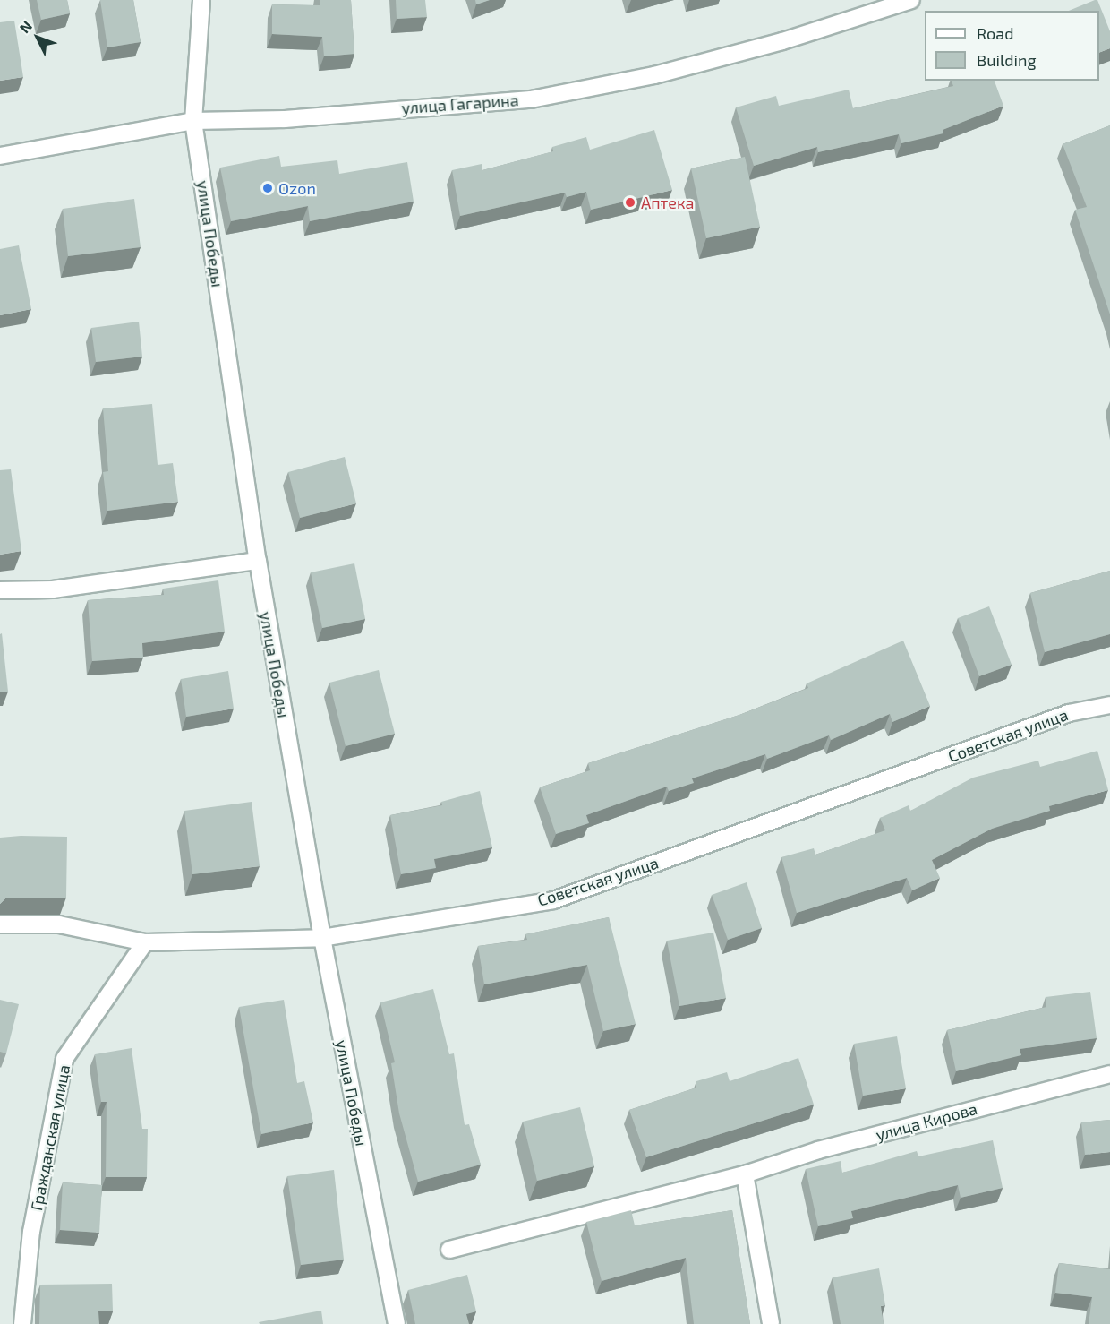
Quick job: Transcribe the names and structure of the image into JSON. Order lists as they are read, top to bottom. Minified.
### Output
{"streets":{"street":["улица Гагарина","улица Победы","Советская улица","улица Кирова","Гражданская улица"]},"crossings":[["улица Гагарина","улица Победы"],["улица Победы","Советская улица"],["Советская улица","Гражданская улица"]],"places":["Ozon","Аптека"],"legend":["Road","Building"],"north":"top left"}
